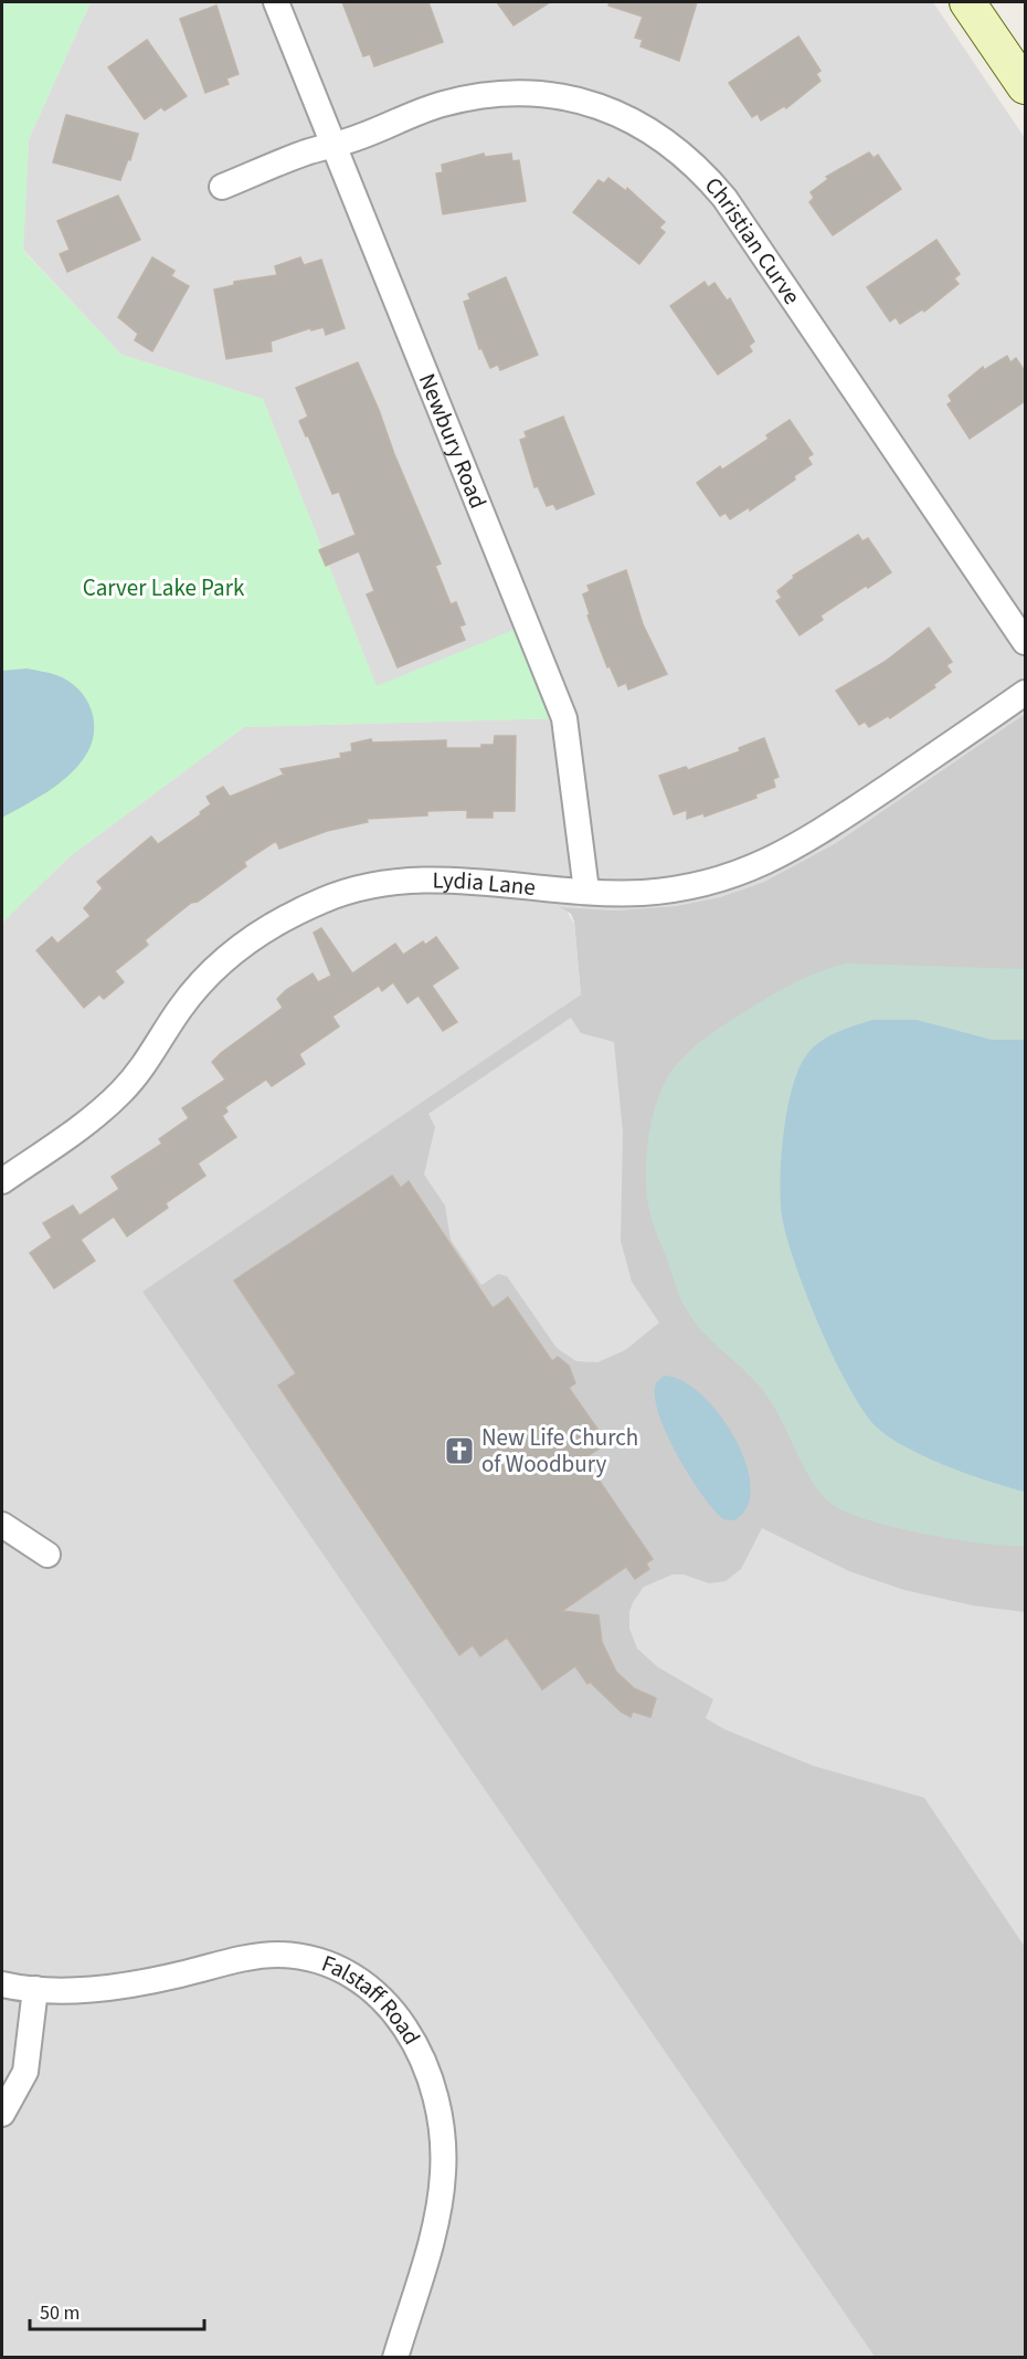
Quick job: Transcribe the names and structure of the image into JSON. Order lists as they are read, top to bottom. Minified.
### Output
{"streets":{"street":["Christian Curve","Newbury Road","Lydia Lane","Falstaff Road"]},"crossings":[["Christian Curve","Newbury Road"],["Newbury Road","Lydia Lane"]],"parks":["Carver Lake Park"],"places":{"church":["New Life Church of Woodbury"]},"scale_bar":"50 m"}
